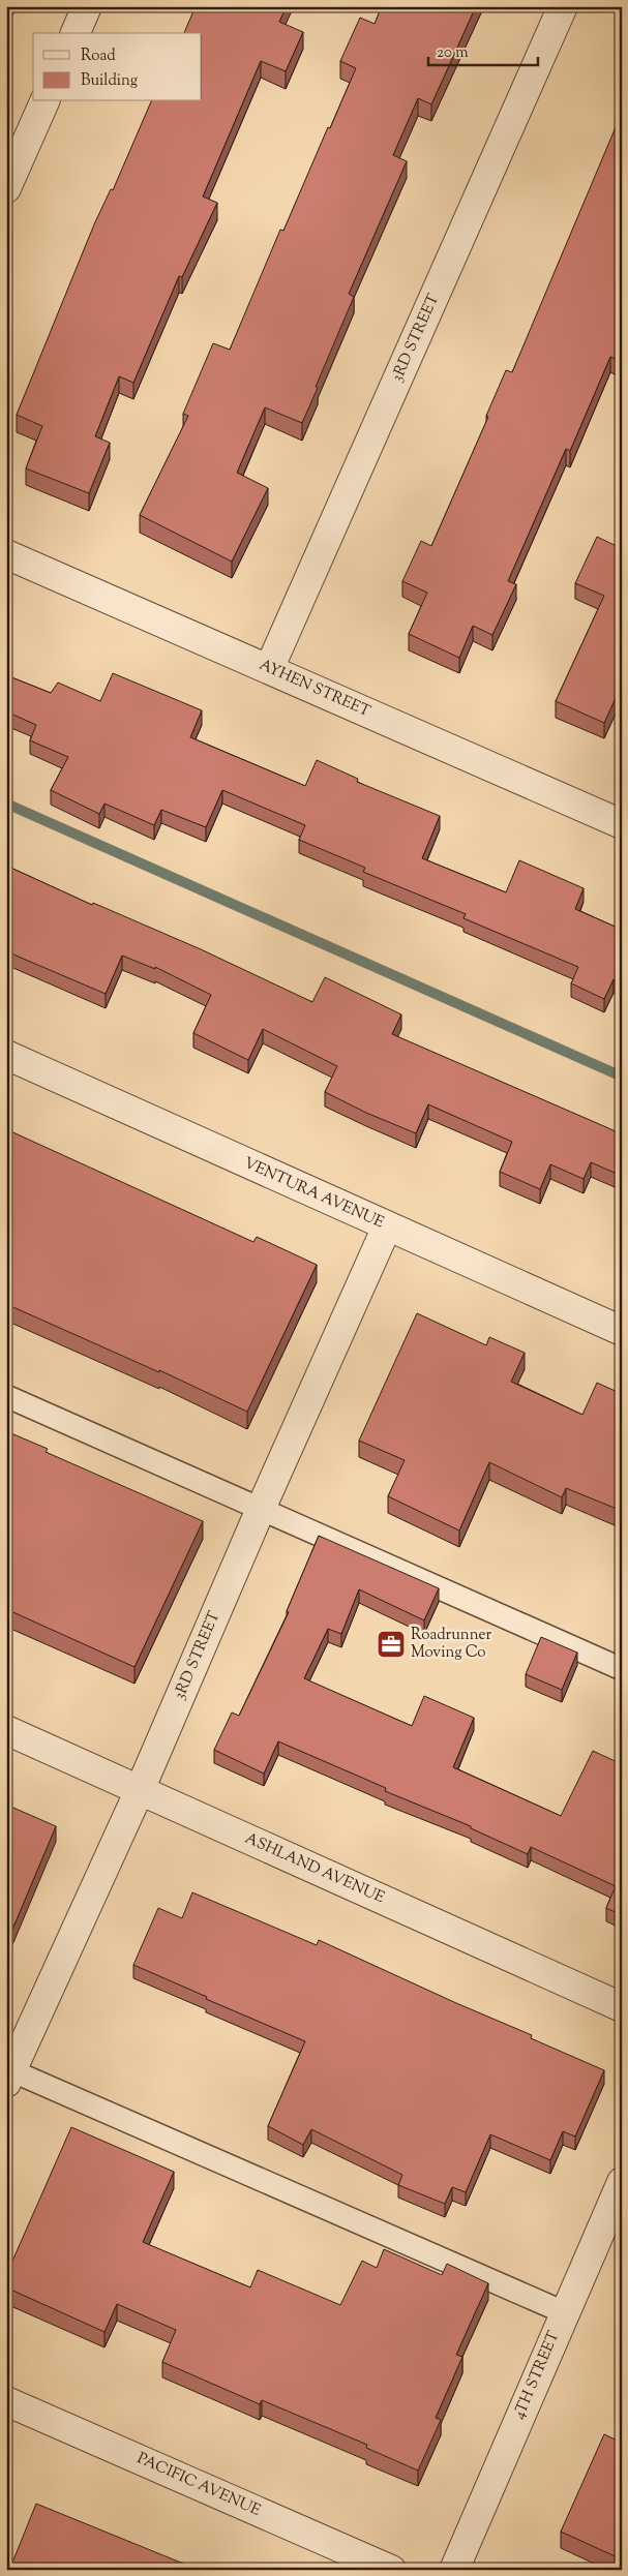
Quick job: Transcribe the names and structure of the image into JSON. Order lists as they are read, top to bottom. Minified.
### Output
{"streets":{"street":["3RD STREET","AYHEN STREET","VENTURA AVENUE","ASHLAND AVENUE","4TH STREET","PACIFIC AVENUE"]},"crossings":[["3RD STREET","AYHEN STREET"],["3RD STREET","VENTURA AVENUE"],["3RD STREET","ASHLAND AVENUE"]],"places":{"office":["Roadrunner Moving Co"]},"legend":["Road","Building"],"scale_bar":"20 m"}
